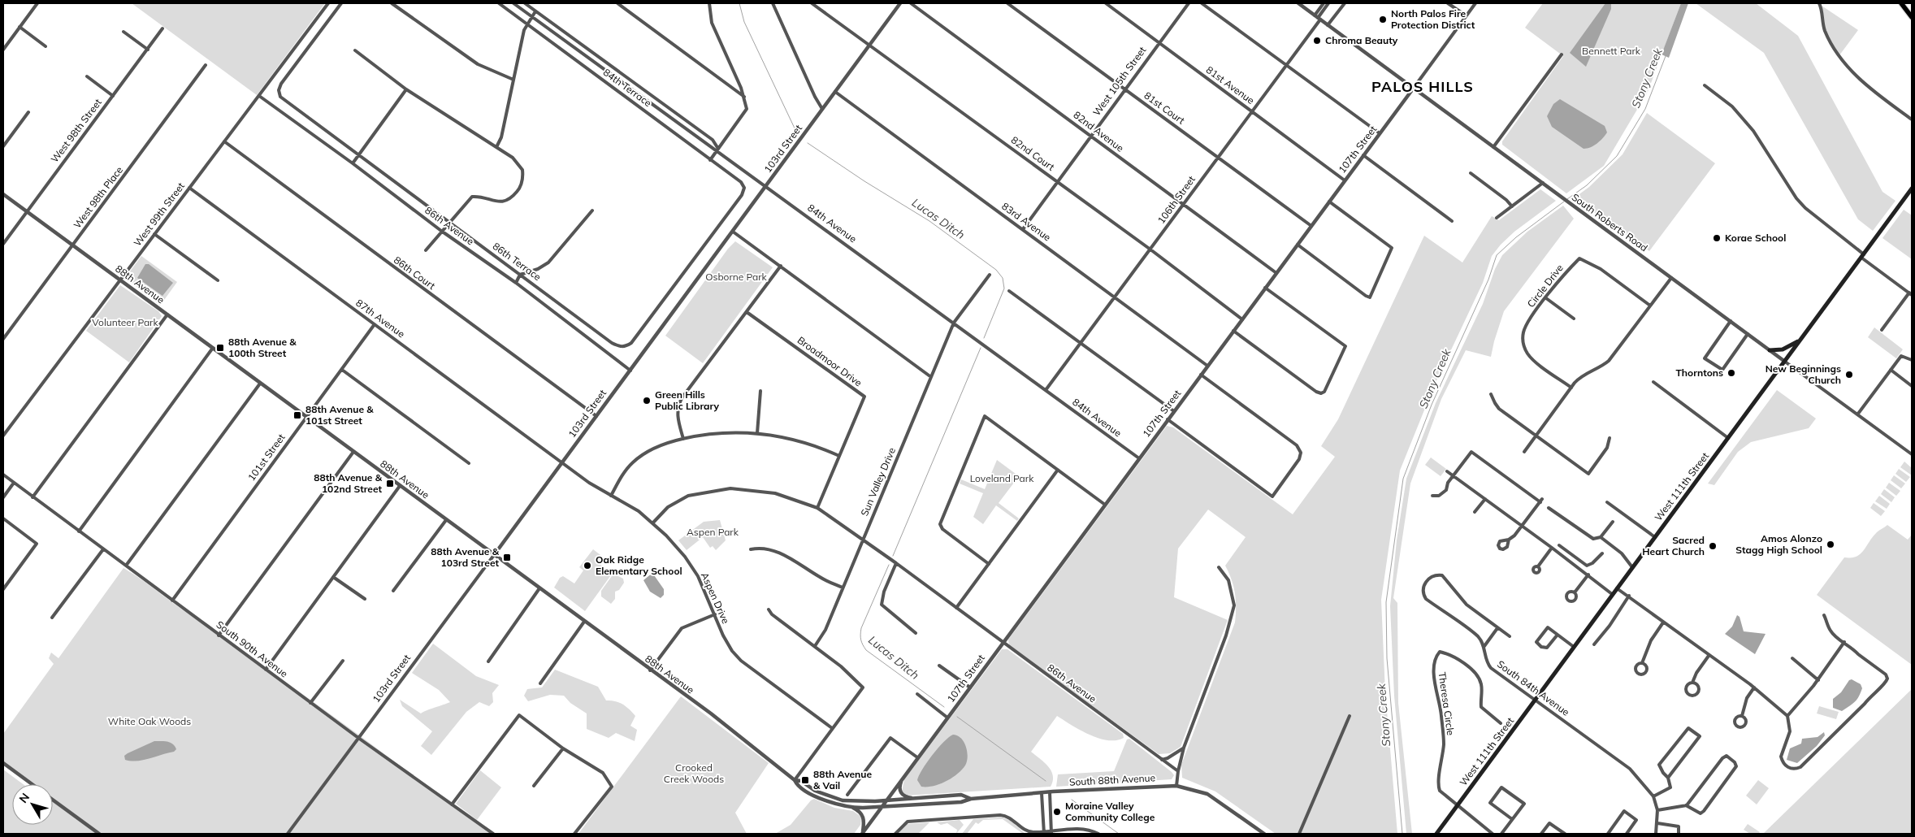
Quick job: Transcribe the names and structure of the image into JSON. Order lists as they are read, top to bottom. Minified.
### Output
{"streets":{"main road":["West 111th Street"],"street":["West 105th Street","81st Avenue","84th Terrace","81st Court","West 98th Street","82nd Avenue","103rd Street","107th Street","82nd Court","West 98th Place","106th Street","West 99th Street","83rd Avenue","South Roberts Road","84th Avenue","86th Avenue","86th Terrace","86th Court","88th Avenue","Circle Drive","87th Avenue","Broadmoor Drive","101st Street","Sun Valley Drive","Aspen Drive","South 90th Avenue","South 84th Avenue","Theresa Circle","South 88th Avenue"]},"crossings":[["West 105th Street","81st Avenue"],["West 105th Street","81st Court"],["West 105th Street","82nd Avenue"],["West 105th Street","82nd Court"],["West 105th Street","83rd Avenue"],["81st Avenue","107th Street"],["81st Avenue","106th Street"],["84th Terrace","86th Terrace"],["81st Court","107th Street"],["81st Court","106th Street"],["West 98th Street","88th Avenue"],["82nd Avenue","107th Street"],["82nd Avenue","106th Street"],["103rd Street","82nd Court"],["103rd Street","83rd Avenue"],["103rd Street","84th Avenue"],["103rd Street","86th Avenue"],["103rd Street","86th Court"],["103rd Street","88th Avenue"],["103rd Street","87th Avenue"],["103rd Street","Aspen Drive"],["103rd Street","South 90th Avenue"],["107th Street","82nd Court"],["107th Street","83rd Avenue"],["107th Street","South Roberts Road"],["107th Street","84th Avenue"],["107th Street","86th Avenue"],["107th Street","88th Avenue"],["82nd Court","106th Street"],["West 98th Place","88th Avenue"],["106th Street","83rd Avenue"],["106th Street","South Roberts Road"],["106th Street","84th Avenue"],["West 99th Street","86th Avenue"],["West 99th Street","86th Court"],["West 99th Street","88th Avenue"],["West 99th Street","87th Avenue"],["South Roberts Road","West 111th Street"],["84th Avenue","Sun Valley Drive"],["86th Avenue","Broadmoor Drive"],["86th Avenue","Sun Valley Drive"],["86th Avenue","Aspen Drive"],["88th Avenue","101st Street"],["87th Avenue","101st Street"],["87th Avenue","Aspen Drive"],["101st Street","South 90th Avenue"],["West 111th Street","South 84th Avenue"],["West 111th Street","Theresa Circle"]],"districts":["PALOS HILLS"],"water":["Stony Creek","Lucas Ditch"],"parks":["Bennett Park","Osborne Park","Volunteer Park","Loveland Park","Aspen Park","White Oak Woods","Crooked Creek Woods"],"places":{"other":["North Palos Fire Protection District","Chroma Beauty","Korae School","Thorntons","New Beginnings Church","Green Hills Public Library","Amos Alonzo Stagg High School","Sacred Heart Church","Oak Ridge Elementary School","Moraine Valley Community College"],"transit":["88th Avenue & 100th Street","88th Avenue & 101st Street","88th Avenue & 102nd Street","88th Avenue & 103rd Street","88th Avenue & Vail"]},"north":"top left"}
